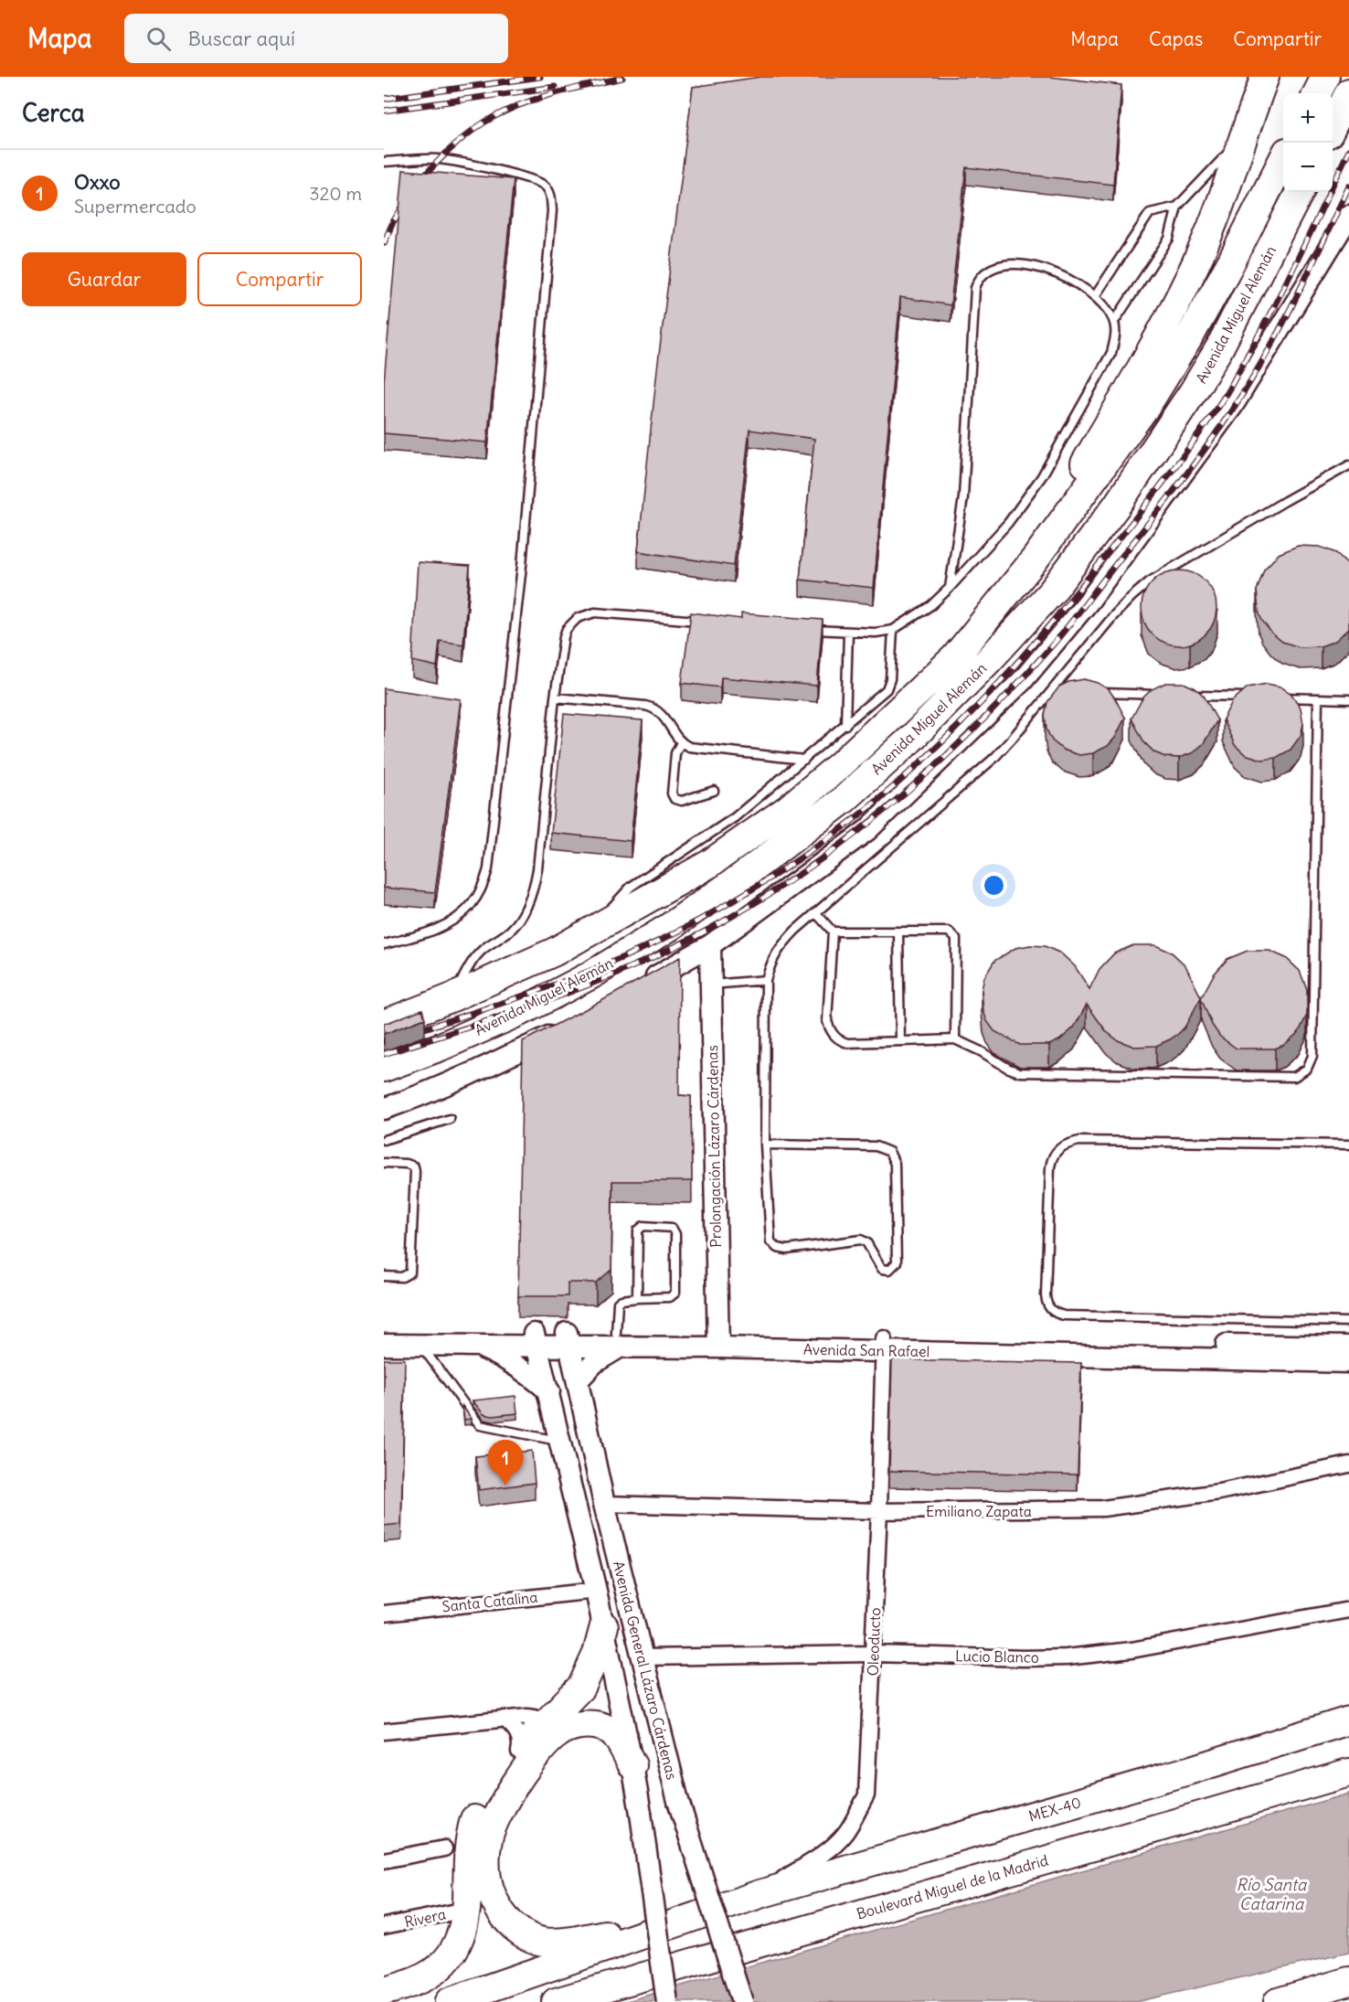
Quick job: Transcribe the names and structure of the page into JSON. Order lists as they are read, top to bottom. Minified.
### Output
{"streets":{"highway":["Avenida Miguel Alemán","MEX-40","Boulevard Miguel de la Madrid"],"street":["Prolongación Lázaro Cárdenas","Avenida San Rafael","Emiliano Zapata","Santa Catalina","Oleoducto","Lucio Blanco","Avenida General Lázaro Cárdenas","Rivera"]},"crossings":[["Prolongación Lázaro Cárdenas","Avenida San Rafael"],["Avenida San Rafael","Oleoducto"],["Avenida San Rafael","Avenida General Lázaro Cárdenas"],["Emiliano Zapata","Oleoducto"],["Emiliano Zapata","Avenida General Lázaro Cárdenas"],["Santa Catalina","Avenida General Lázaro Cárdenas"],["Oleoducto","Lucio Blanco"],["Oleoducto","MEX-40"],["Lucio Blanco","Avenida General Lázaro Cárdenas"]],"water":["Río Santa Catarina"],"page":{"header":"Mapa","search":"Buscar aquí","nav":["Mapa","Capas","Compartir"],"heading":"Cerca","map_buttons":["+","−"],"list":[{"mark":"1","name":"Oxxo","note":"Supermercado","value":"320 m"}],"buttons":["Guardar","Compartir"],"pins":"1"}}
